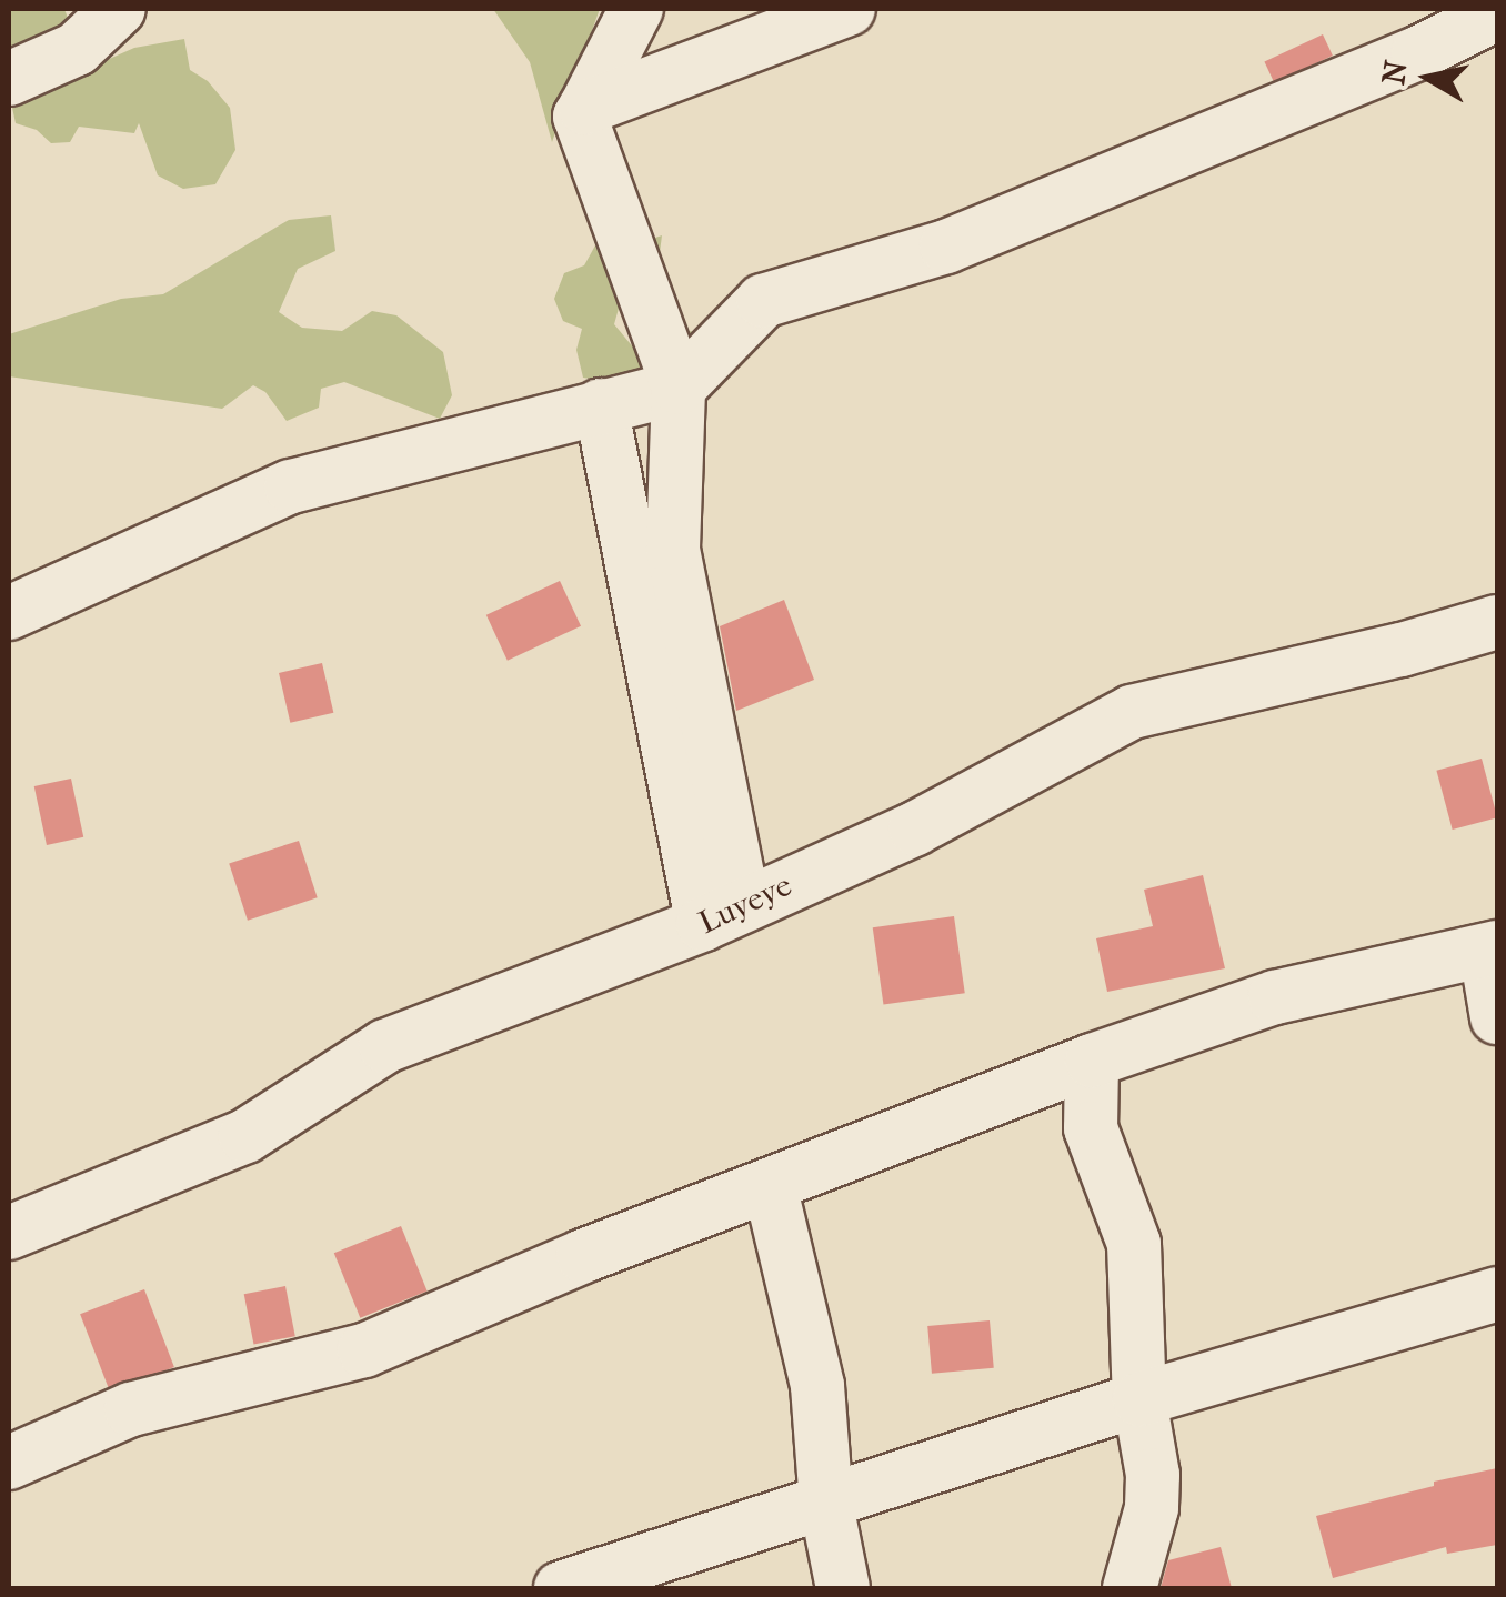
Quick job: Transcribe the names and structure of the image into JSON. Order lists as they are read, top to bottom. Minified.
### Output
{"streets":{"street":["Luyeye"]},"north":"left"}
